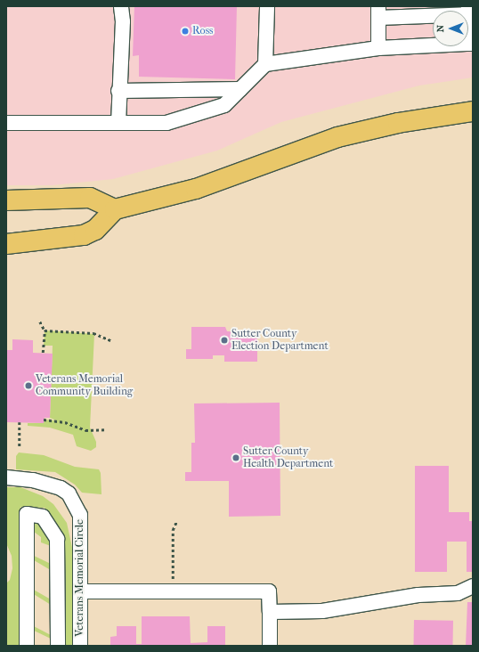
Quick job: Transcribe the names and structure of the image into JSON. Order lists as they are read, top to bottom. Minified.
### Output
{"streets":{"street":["Veterans Memorial Circle"]},"places":["Ross","Sutter County Election Department","Veterans Memorial Community Building","Sutter County Health Department"],"north":"left"}
